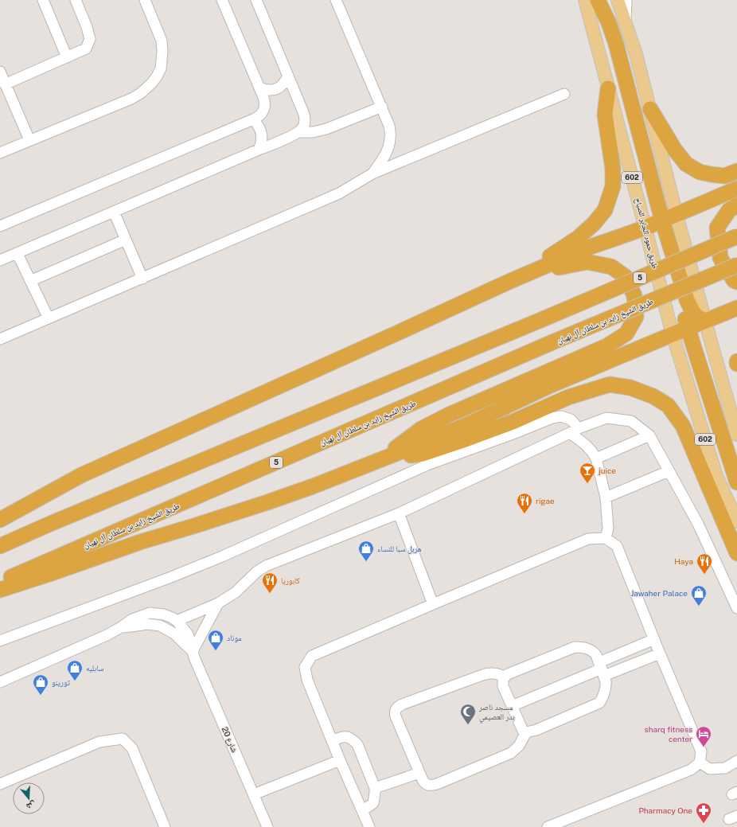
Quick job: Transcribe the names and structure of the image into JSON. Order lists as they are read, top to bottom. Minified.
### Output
{"streets":{"highway":["5","طريق الشيخ زايد بن سلطان آل نهيان"],"main road":["602","طريق حمود الجابر الصباح"],"street":["شارع 20"]},"places":{"bar":["juice"],"restaurant":["rigae","Haya","كابوريا"],"shop":["هربل سبا للنساء","Jawaher Palace","موناد","سابليه","تورينو"],"mosque":["مسجد ناصر بدر العصيمي"],"hotel":["sharq fitness center"],"pharmacy":["Pharmacy One"]},"north":"bottom"}
